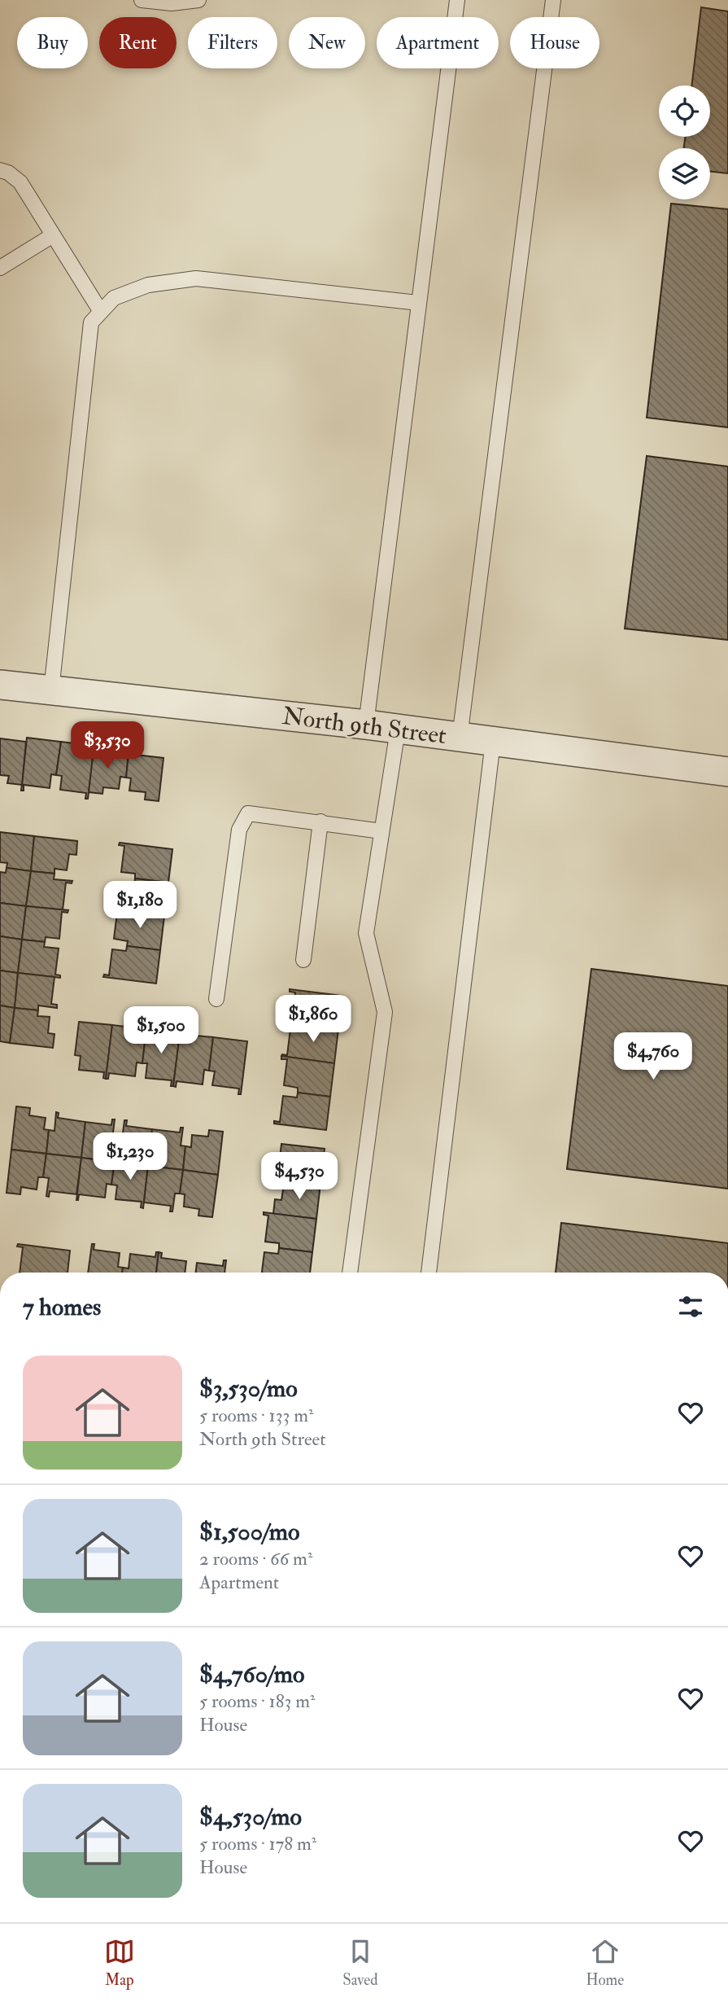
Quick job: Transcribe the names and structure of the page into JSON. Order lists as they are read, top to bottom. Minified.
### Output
{"streets":{"street":["North 9th Street"]},"page":{"chip":["Buy","Rent","Filters","New","Apartment","House"],"price":["$3,530","$1,180","$1,860","$1,500","$4,760","$1,230","$4,530"],"heading":"7 homes","list":[{"name":"$3,530/mo","note":"5 rooms · 133 m² · North 9th Street"},{"name":"$1,500/mo","note":"2 rooms · 66 m² · Apartment"},{"name":"$4,760/mo","note":"5 rooms · 183 m² · House"},{"name":"$4,530/mo","note":"5 rooms · 178 m² · House"}],"tabs":["Map","Saved","Home"]}}
